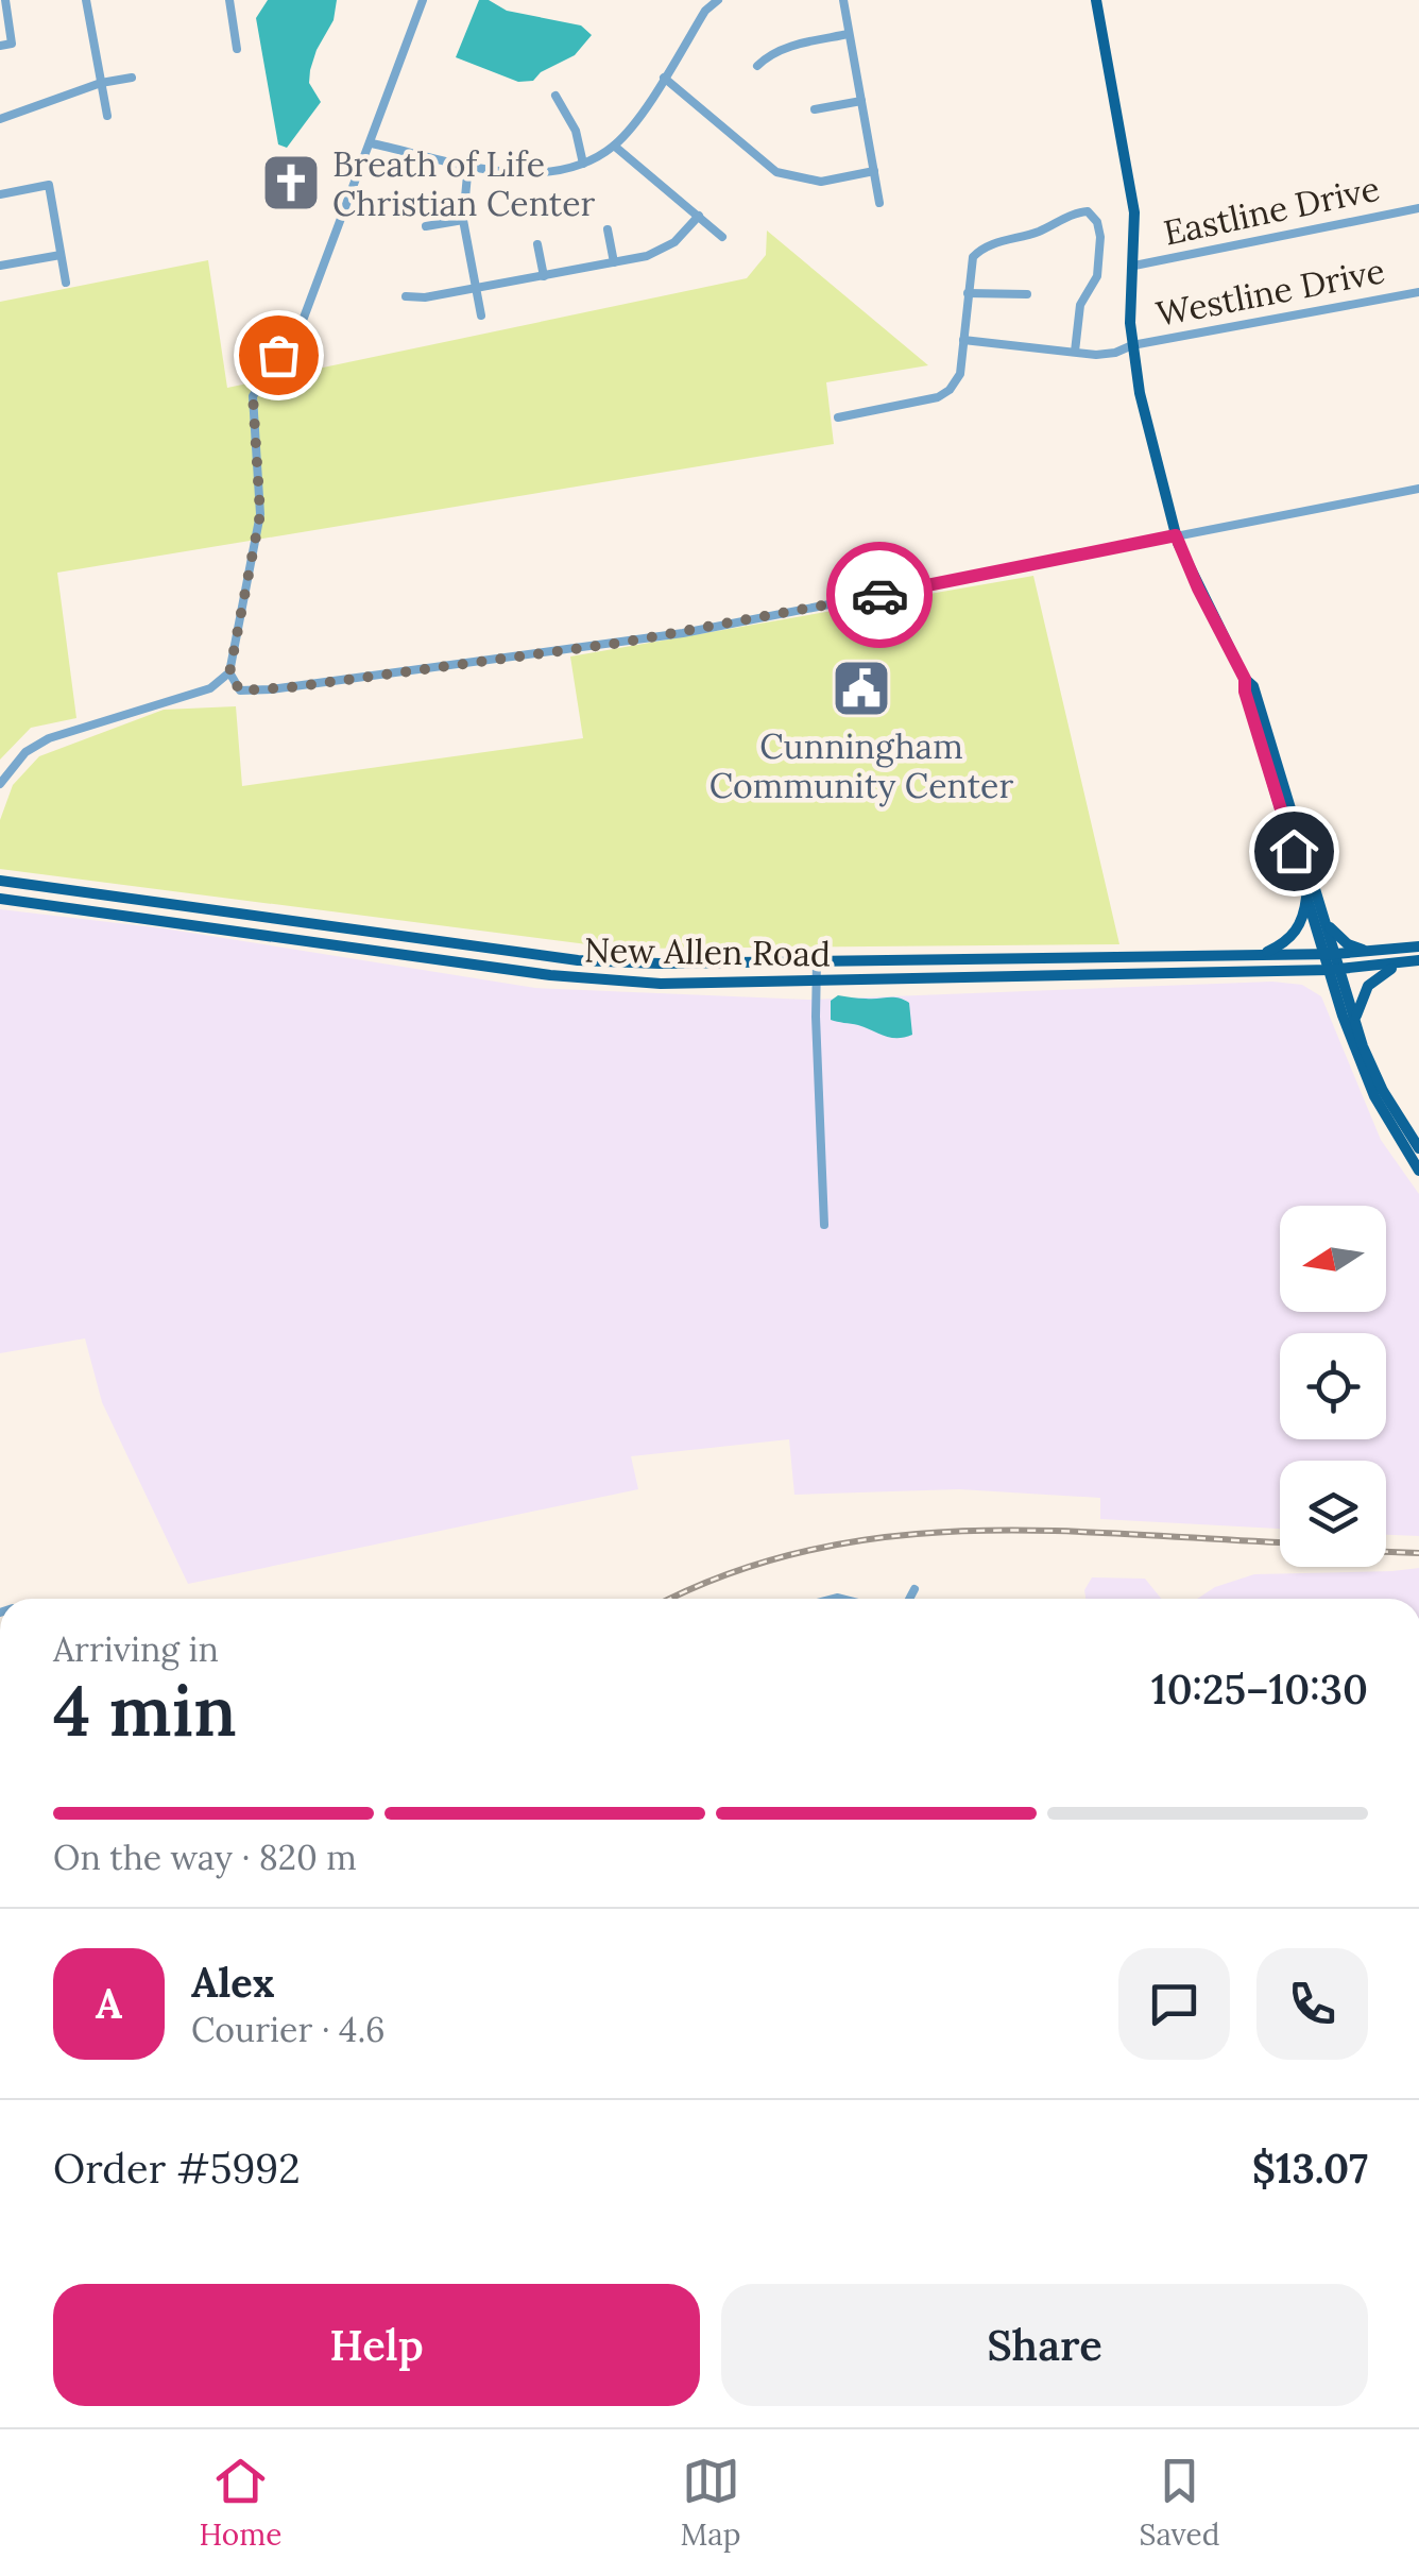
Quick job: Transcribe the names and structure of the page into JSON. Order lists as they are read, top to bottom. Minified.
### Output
{"streets":{"main road":["New Allen Road"],"street":["Eastline Drive","Westline Drive"]},"places":{"church":["Breath of Life Christian Center"],"public building":["Cunningham Community Center"]},"north":"left","page":{"heading":["4 min","Arriving in","10:25–10:30"],"panel":["Alex","Courier · 4.6","Order #5992","$13.07"],"bar":"On the way · 820 m","round":"A","buttons":["Help","Share"],"tabs":["Home","Map","Saved"]}}
